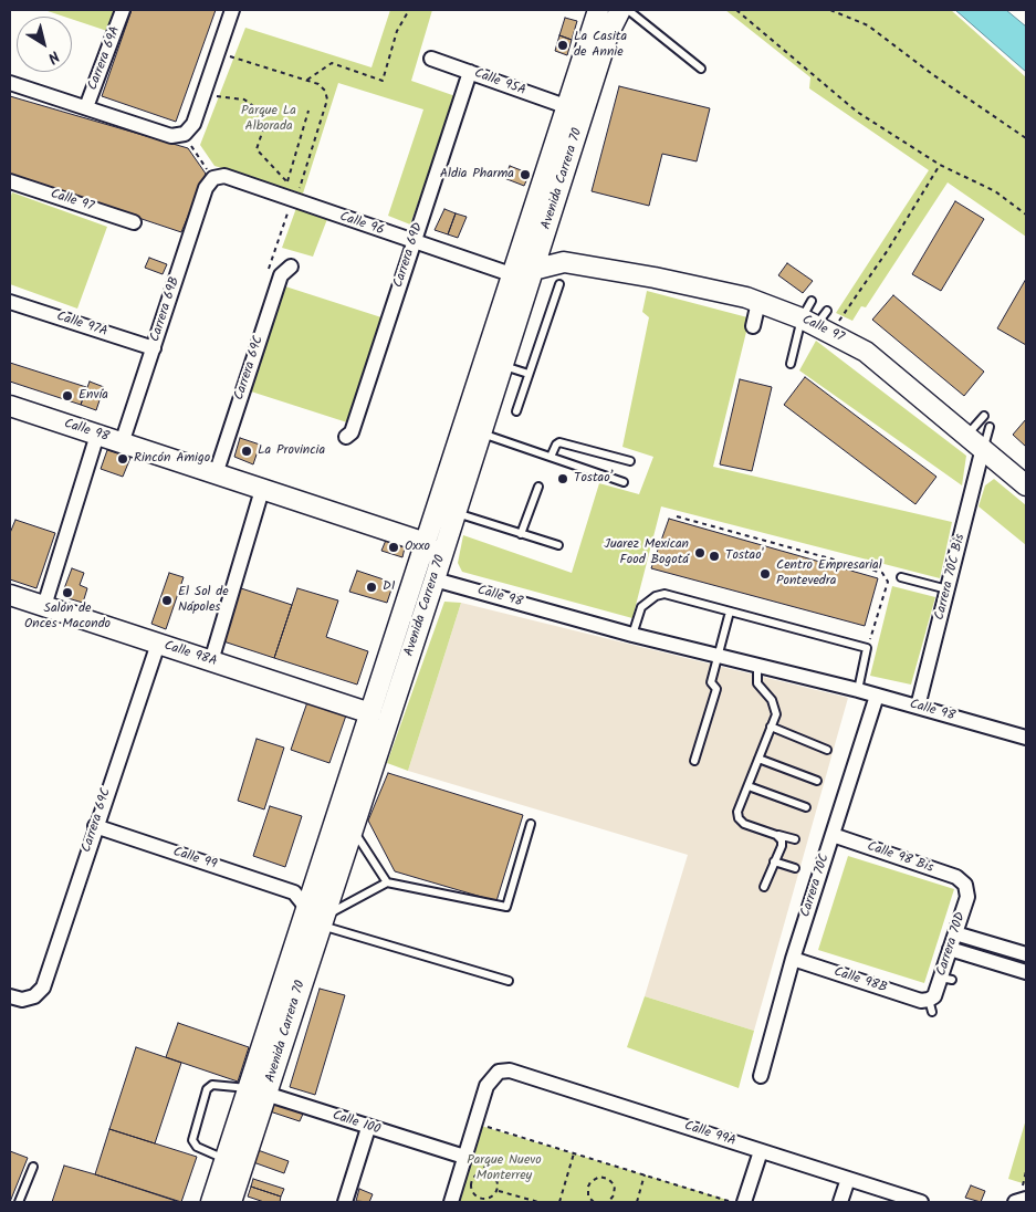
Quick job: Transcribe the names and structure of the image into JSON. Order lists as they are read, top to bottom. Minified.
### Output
{"streets":{"street":["Carrera 69A","Calle 95A","Avenida Carrera 70","Calle 97","Calle 96","Carrera 69D","Carrera 69B","Calle 97A","Carrera 69C","Calle 98","Carrera 70C Bis","Calle 98A","Calle 98 Bis","Calle 99","Carrera 70C","Carrera 70D","Calle 98B","Calle 100","Calle 99A"]},"crossings":[["Calle 95A","Avenida Carrera 70"],["Calle 95A","Carrera 69D"],["Avenida Carrera 70","Calle 97"],["Avenida Carrera 70","Calle 96"],["Avenida Carrera 70","Calle 98"],["Avenida Carrera 70","Calle 98A"],["Avenida Carrera 70","Calle 100"],["Calle 97","Carrera 70C Bis"],["Calle 96","Carrera 69D"],["Calle 96","Carrera 69B"],["Carrera 69B","Calle 97A"],["Carrera 69B","Calle 98"],["Carrera 69C","Calle 98"],["Carrera 69C","Calle 98A"],["Carrera 69C","Calle 99"],["Calle 98","Carrera 70C Bis"],["Calle 98","Carrera 70C"],["Calle 98 Bis","Carrera 70C"],["Calle 98 Bis","Carrera 70D"],["Carrera 70C","Calle 98B"],["Carrera 70D","Calle 98B"],["Calle 100","Calle 99A"]],"parks":["Parque La Alborada","Parque Nuevo Monterrey"],"places":["La Casita de Annie","Aldia Pharma","Envía","La Provincia","Rincón Amigo","Tostao’","Oxxo","Juarez Mexican Food Bogotá","Tostao'","Centro Empresarial Pontevedra","D1","Salón de Onces Macondo","El Sol de Nápoles"],"north":"bottom right"}
